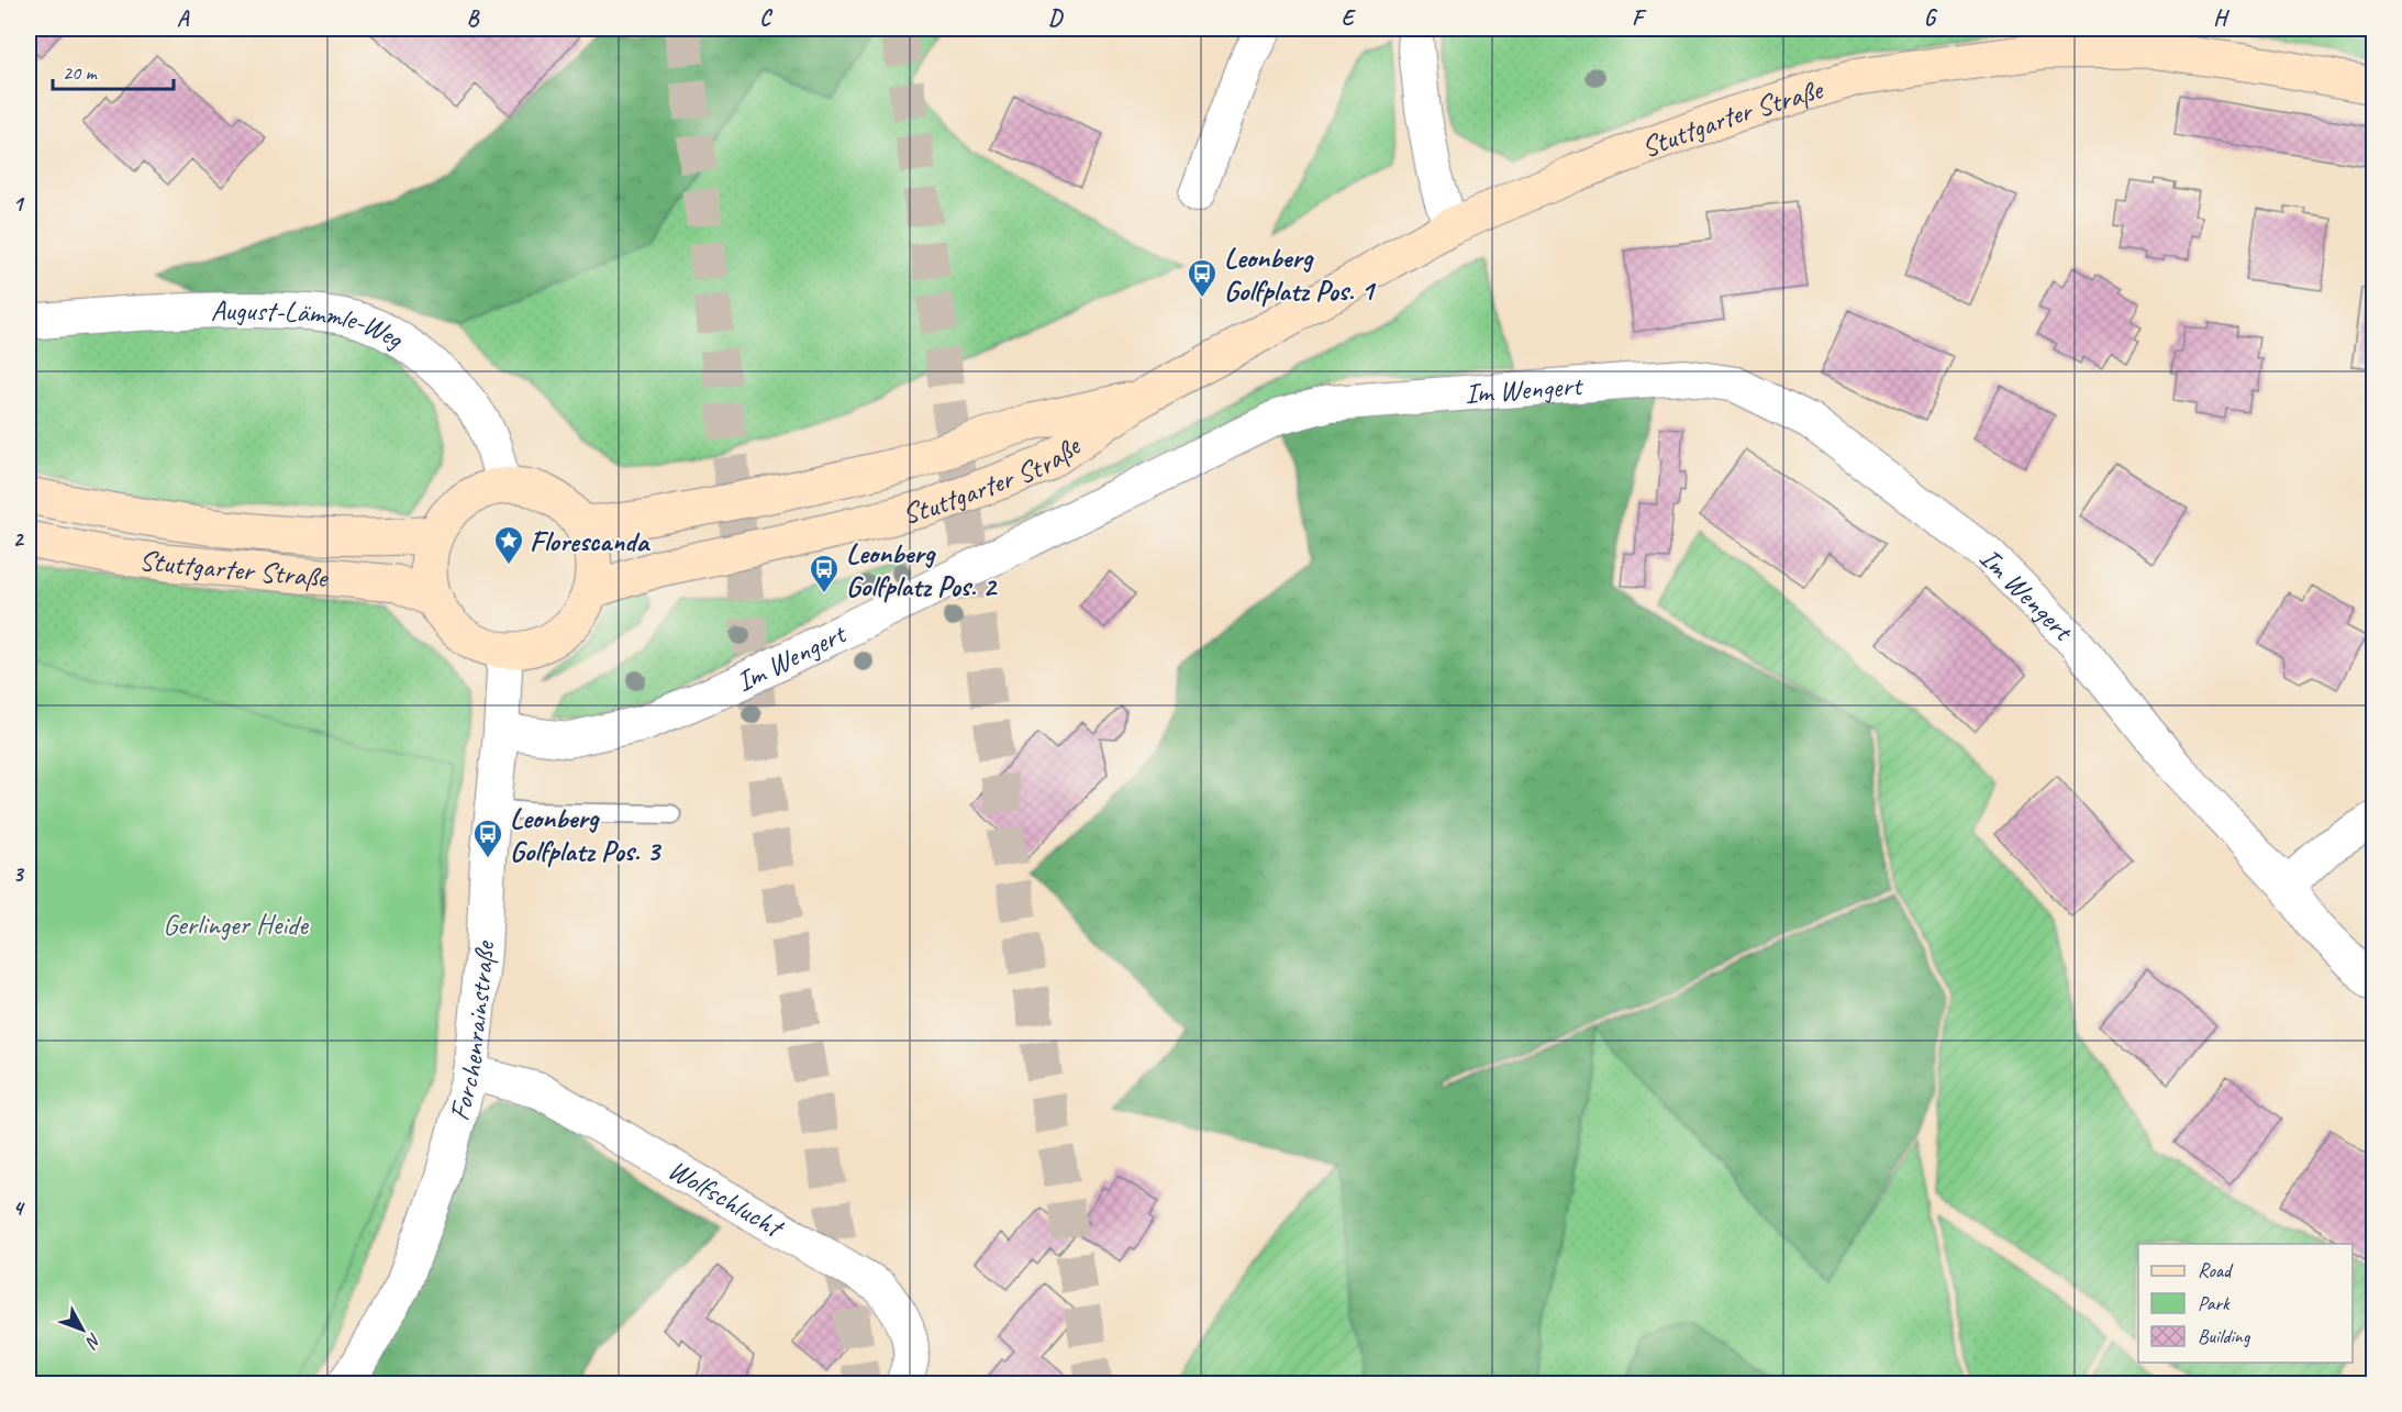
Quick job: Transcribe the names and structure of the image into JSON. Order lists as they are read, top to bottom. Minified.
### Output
{"streets":{"main road":["Stuttgarter Straße"],"street":["August-Lämmle-Weg","Im Wengert","Forchenrainstraße","Wolfschlucht"]},"crossings":[["Stuttgarter Straße","August-Lämmle-Weg"],["Stuttgarter Straße","Forchenrainstraße"],["August-Lämmle-Weg","Forchenrainstraße"],["Im Wengert","Forchenrainstraße"],["Forchenrainstraße","Wolfschlucht"]],"parks":["Gerlinger Heide"],"places":{"bus stop":["Leonberg Golfplatz Pos. 1","Leonberg Golfplatz Pos. 2","Leonberg Golfplatz Pos. 3"],"place":["Florescanda"]},"legend":["Road","Park","Building"],"scale_bar":"20 m","north":"bottom right","grid":{"columns":["A","B","C","D","E","F","G","H"],"rows":["1","2","3","4"]}}
